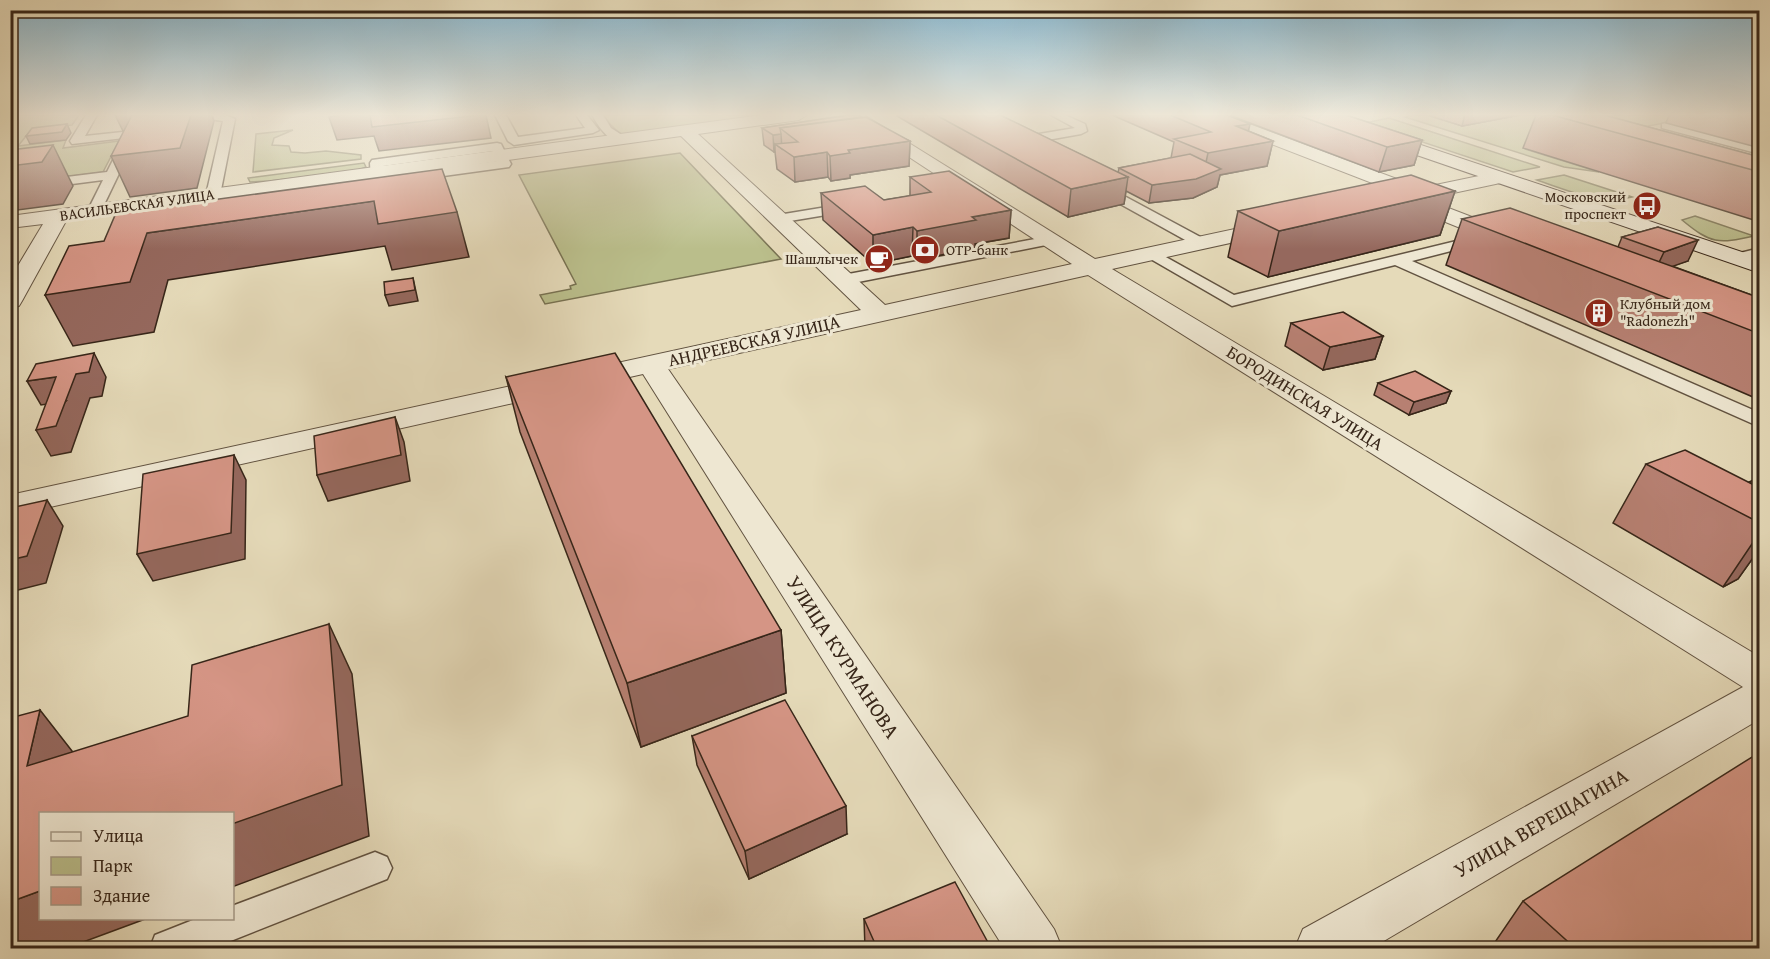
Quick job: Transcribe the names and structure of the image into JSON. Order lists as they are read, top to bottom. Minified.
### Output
{"streets":{"street":["ВАСИЛЬЕВСКАЯ УЛИЦА","АНДРЕЕВСКАЯ УЛИЦА","БОРОДИНСКАЯ УЛИЦА","УЛИЦА КУРМАНОВА","УЛИЦА ВЕРЕЩАГИНА"]},"crossings":[["АНДРЕЕВСКАЯ УЛИЦА","БОРОДИНСКАЯ УЛИЦА"],["АНДРЕЕВСКАЯ УЛИЦА","УЛИЦА КУРМАНОВА"]],"places":{"bus stop":["Московский проспект"],"bank":["OTP-банк"],"cafe":["Шашлычек"],"building":["Клубный дом \"Radonezh\""]},"legend":["Улица","Парк","Здание"]}
